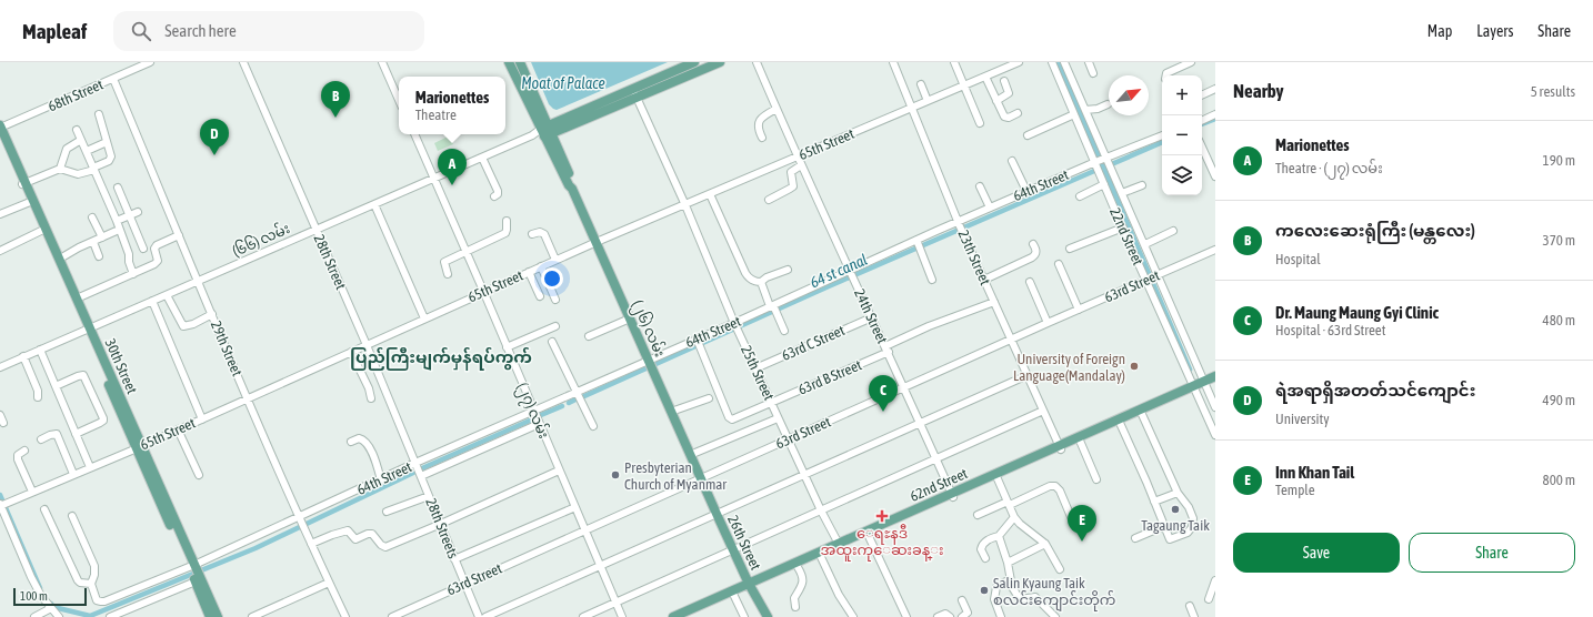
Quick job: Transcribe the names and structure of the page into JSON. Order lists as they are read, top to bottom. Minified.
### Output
{"streets":{"main road":["(၆၆) လမ်း","(၂၆) လမ်း","30th Street","62nd Street","26th Street"],"street":["68th Street","65th Street","64th Street","22nd Street","23th Street","28th Street","63rd Street","24th Street","63rd C Street","29th Street","25th Street","63rd B Street","(၂၇) လမ်း","28th Streets"]},"crossings":[["68th Street","29th Street"],["68th Street","30th Street"],["65th Street","23th Street"],["65th Street","28th Street"],["65th Street","24th Street"],["65th Street","(၂၆) လမ်း"],["65th Street","29th Street"],["65th Street","30th Street"],["65th Street","25th Street"],["65th Street","(၂၇) လမ်း"],["64th Street","22nd Street"],["64th Street","23th Street"],["64th Street","28th Street"],["64th Street","24th Street"],["64th Street","(၂၆) လမ်း"],["64th Street","29th Street"],["64th Street","30th Street"],["64th Street","25th Street"],["64th Street","63rd B Street"],["64th Street","(၂၇) လမ်း"],["64th Street","28th Streets"],["22nd Street","63rd Street"],["22nd Street","62nd Street"],["(၆၆) လမ်း","28th Street"],["(၆၆) လမ်း","(၂၆) လမ်း"],["(၆၆) လမ်း","29th Street"],["(၆၆) လမ်း","30th Street"],["(၆၆) လမ်း","25th Street"],["(၆၆) လမ်း","(၂၇) လမ်း"],["23th Street","63rd Street"],["23th Street","63rd B Street"],["23th Street","62nd Street"],["28th Street","28th Streets"],["63rd Street","24th Street"],["63rd Street","(၂၆) လမ်း"],["63rd Street","25th Street"],["63rd Street","(၂၇) လမ်း"],["63rd Street","28th Streets"],["63rd Street","26th Street"],["24th Street","63rd C Street"],["24th Street","63rd B Street"],["24th Street","62nd Street"],["(၂၆) လမ်း","26th Street"],["63rd C Street","25th Street"],["25th Street","63rd B Street"],["25th Street","62nd Street"],["62nd Street","26th Street"]],"districts":["ပြည်ကြီးမျက်မှန်ရပ်ကွက်"],"water":["Moat of Palace","64 st canal"],"places":{"other":["University of Foreign Language(Mandalay)","Presbyterian Church of Myanmar","Tagaung Taik","Salin Kyaung Taik စလင်းကျောင်းတိုက်"],"health":["ေရႊနဒီ အထူးကုေဆးခန္း"]},"scale_bar":"100 m","north":"top right","page":{"header":"Mapleaf","search":"Search here","nav":["Map","Layers","Share"],"heading":["Nearby","5 results"],"map_buttons":["+","−"],"popup":["Marionettes","Theatre"],"pins":["B","D","A","C","E"],"list":[{"mark":"A","name":"Marionettes","note":"Theatre · (၂၇) လမ်း","value":"190 m"},{"mark":"B","name":"ကလေးဆေးရုံကြီး (မန္တလေး)","note":"Hospital","value":"370 m"},{"mark":"C","name":"Dr. Maung Maung Gyi Clinic","note":"Hospital · 63rd Street","value":"480 m"},{"mark":"D","name":"ရဲအရာရှိအတတ်သင်ကျောင်း","note":"University","value":"490 m"},{"mark":"E","name":"Inn Khan Tail","note":"Temple","value":"800 m"}],"buttons":["Save","Share"],"scale":"100 m"}}
